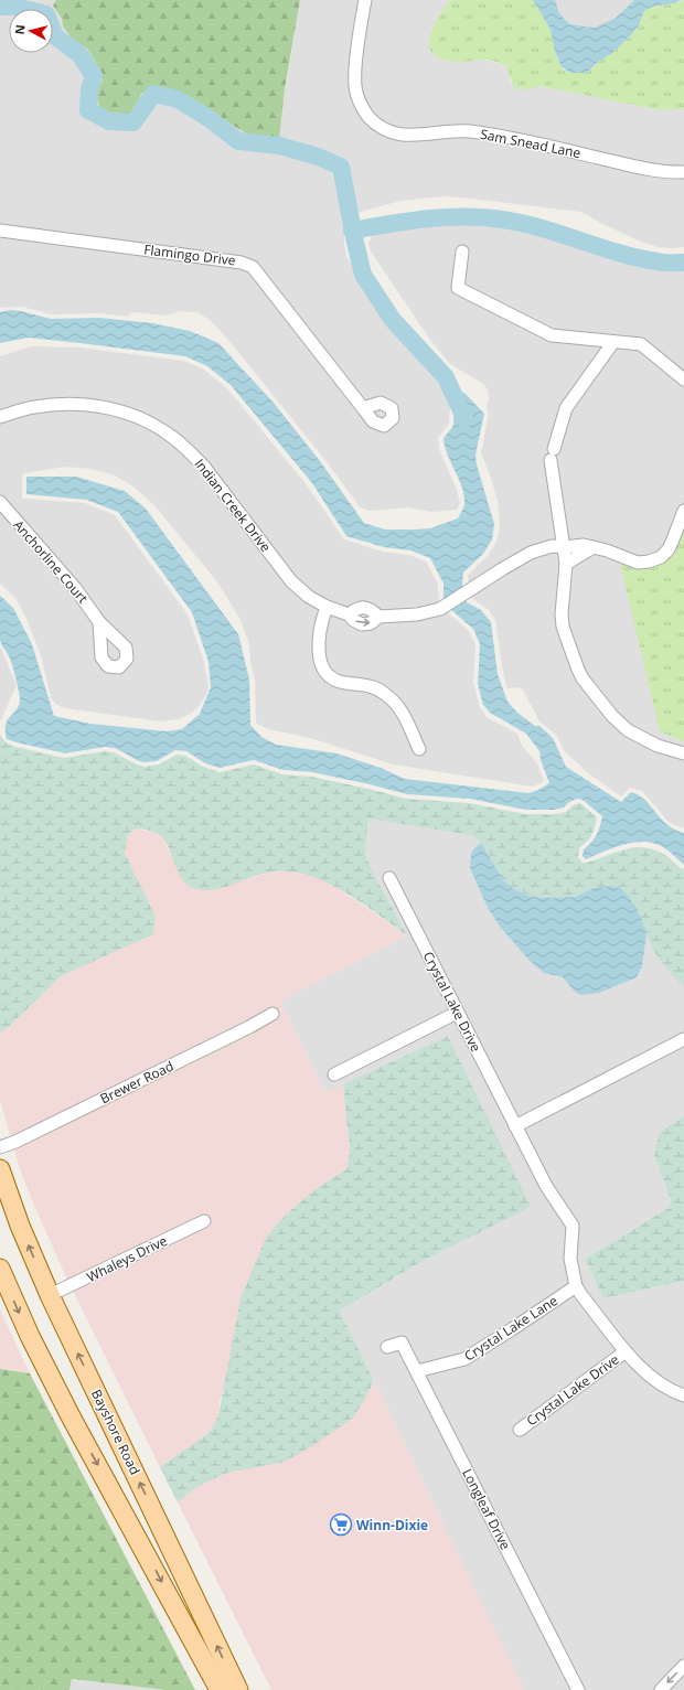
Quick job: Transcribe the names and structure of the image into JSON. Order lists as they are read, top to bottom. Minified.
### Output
{"streets":{"main road":["Bayshore Road"],"street":["Sam Snead Lane","Flamingo Drive","Indian Creek Drive","Anchorline Court","Crystal Lake Drive","Brewer Road","Whaleys Drive","Crystal Lake Lane","Longleaf Drive"]},"crossings":[["Crystal Lake Drive","Crystal Lake Lane"],["Whaleys Drive","Bayshore Road"],["Crystal Lake Lane","Longleaf Drive"]],"places":{"supermarket":["Winn-Dixie"]},"north":"left"}
